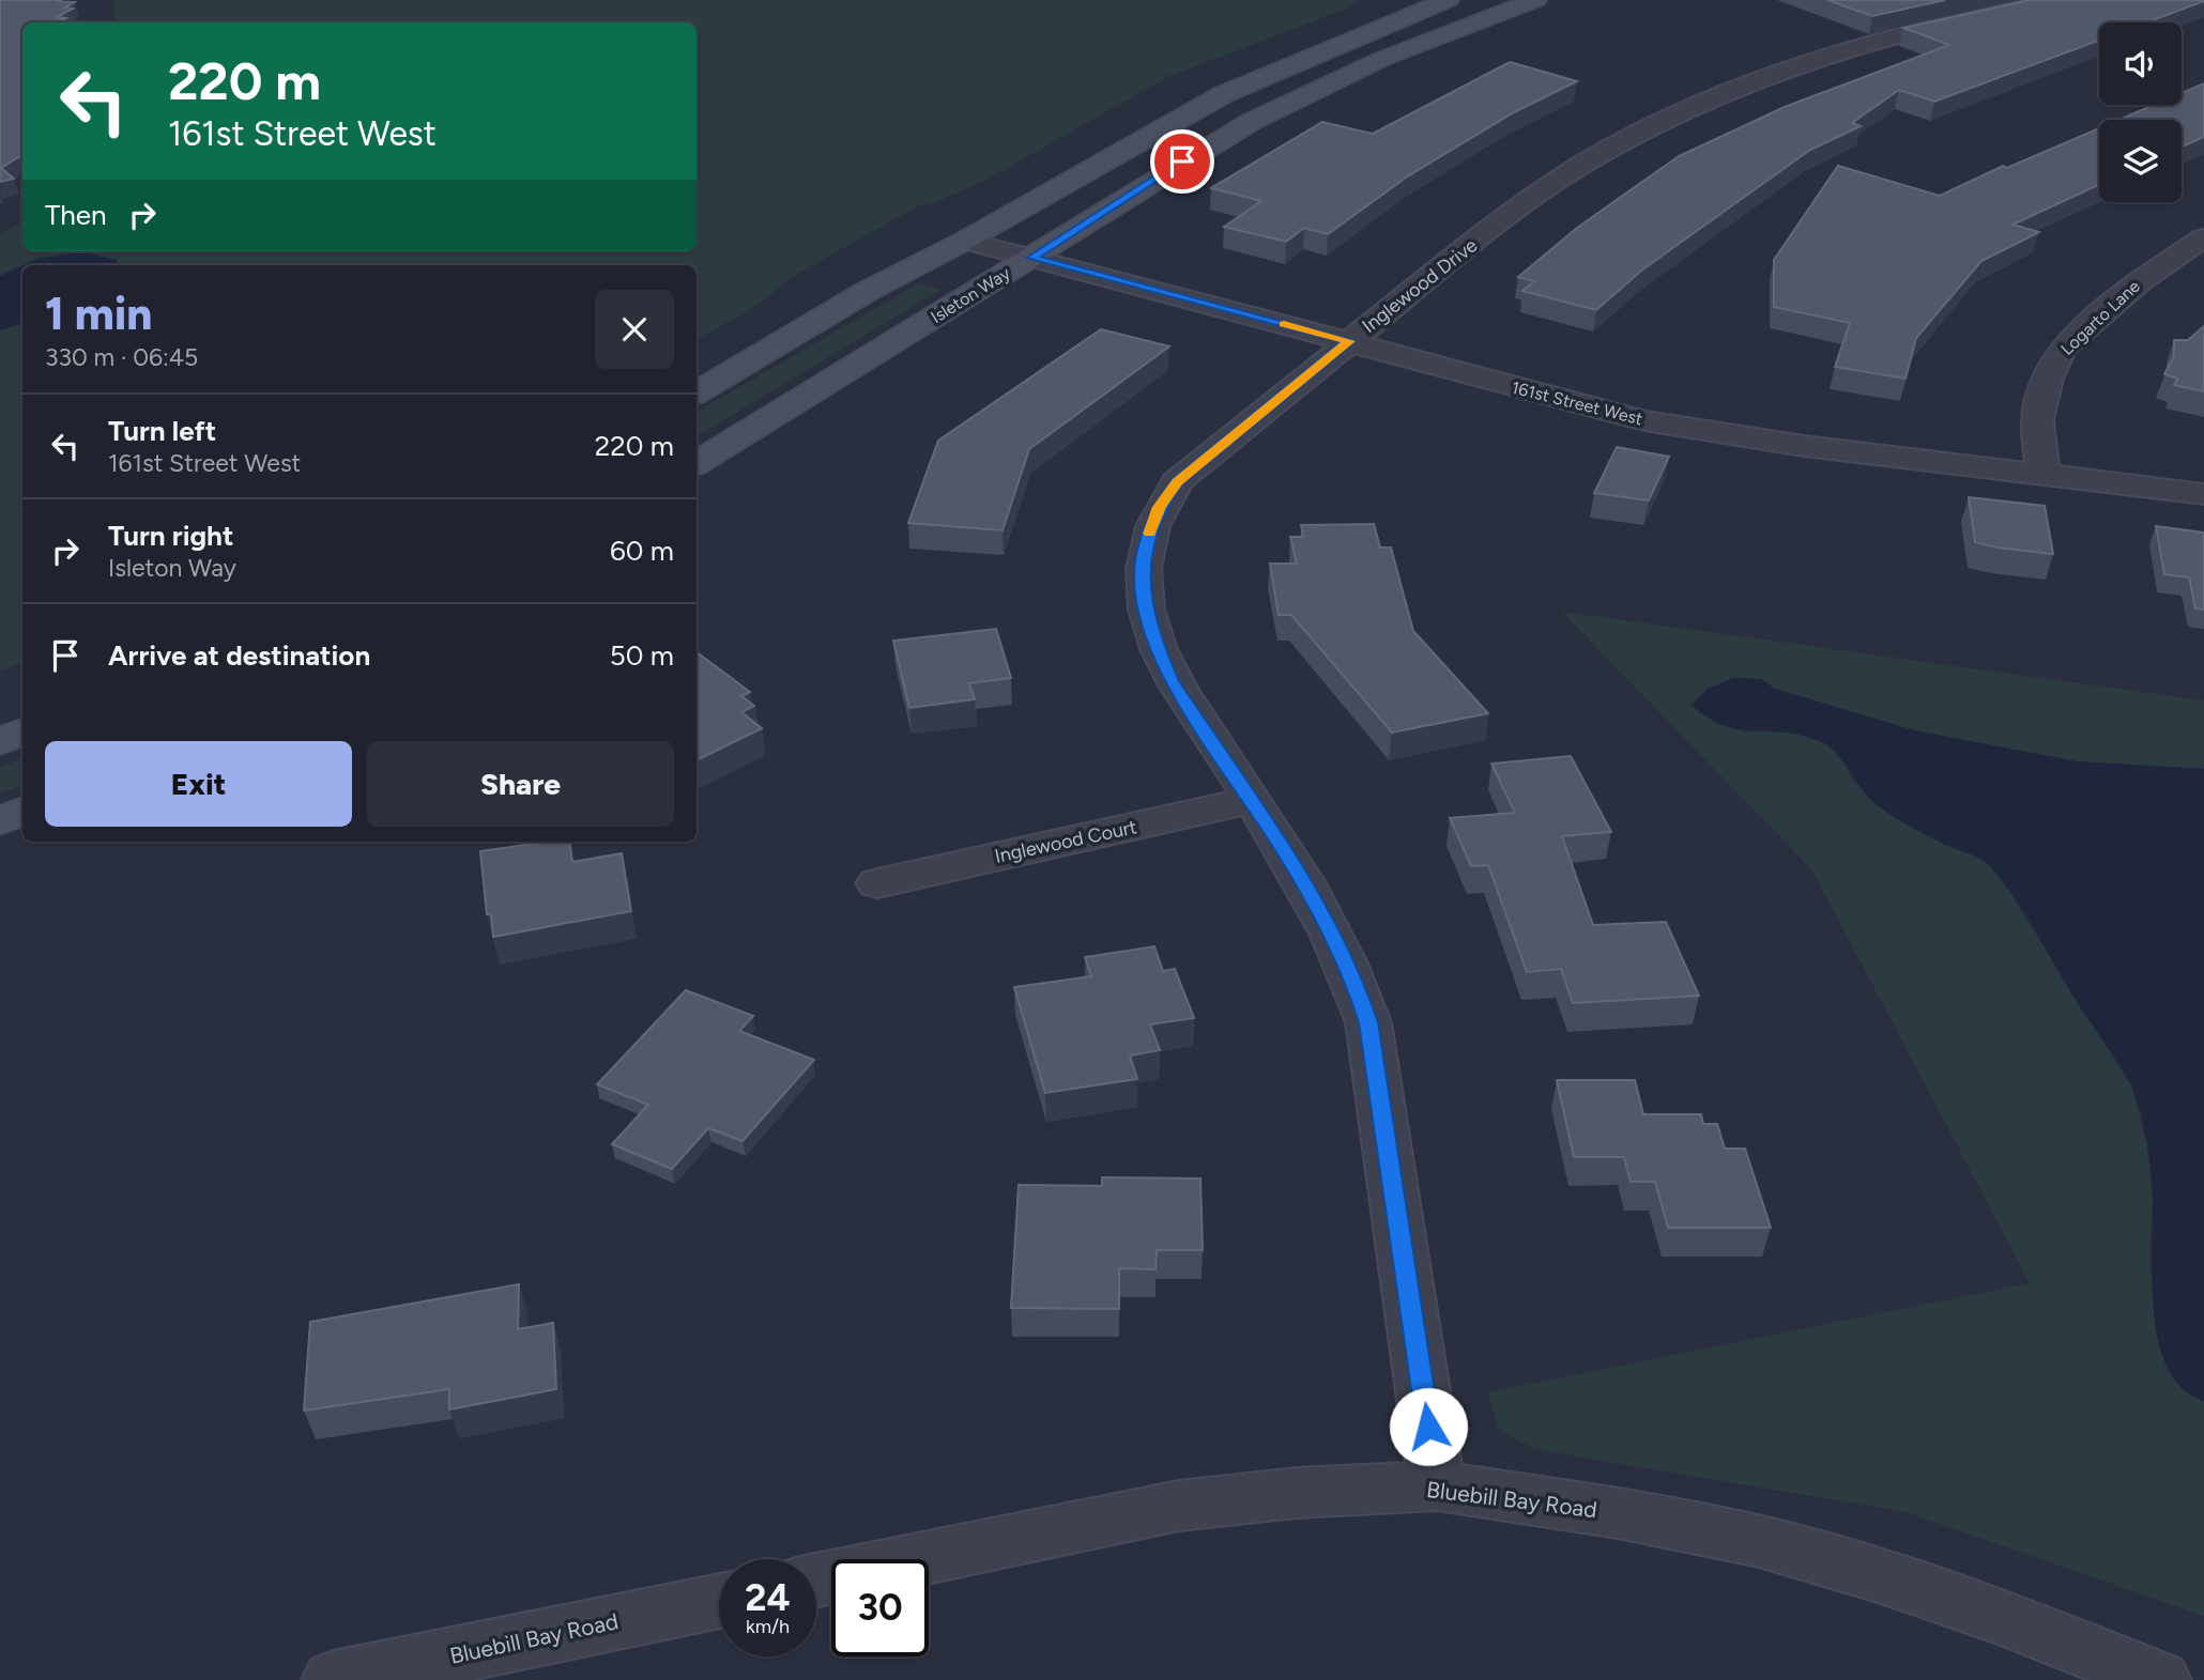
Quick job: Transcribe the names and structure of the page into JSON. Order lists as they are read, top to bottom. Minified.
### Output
{"streets":{"main road":["Isleton Way"],"street":["Inglewood Drive","Logarto Lane","161st Street West","Inglewood Court","Bluebill Bay Road"]},"crossings":[["Inglewood Drive","161st Street West"],["Inglewood Drive","Inglewood Court"],["Inglewood Drive","Bluebill Bay Road"],["Isleton Way","161st Street West"],["Logarto Lane","161st Street West"]],"page":{"turn":["220 m","161st Street West"],"then":"Then","heading":["1 min","330 m · 06:45"],"list":[{"name":"Turn left","note":"161st Street West","value":"220 m"},{"name":"Turn right","note":"Isleton Way","value":"60 m"},{"name":"Arrive at destination","value":"50 m"}],"buttons":["Exit","Share"],"speed":"24 km/h","limit":"30"}}
